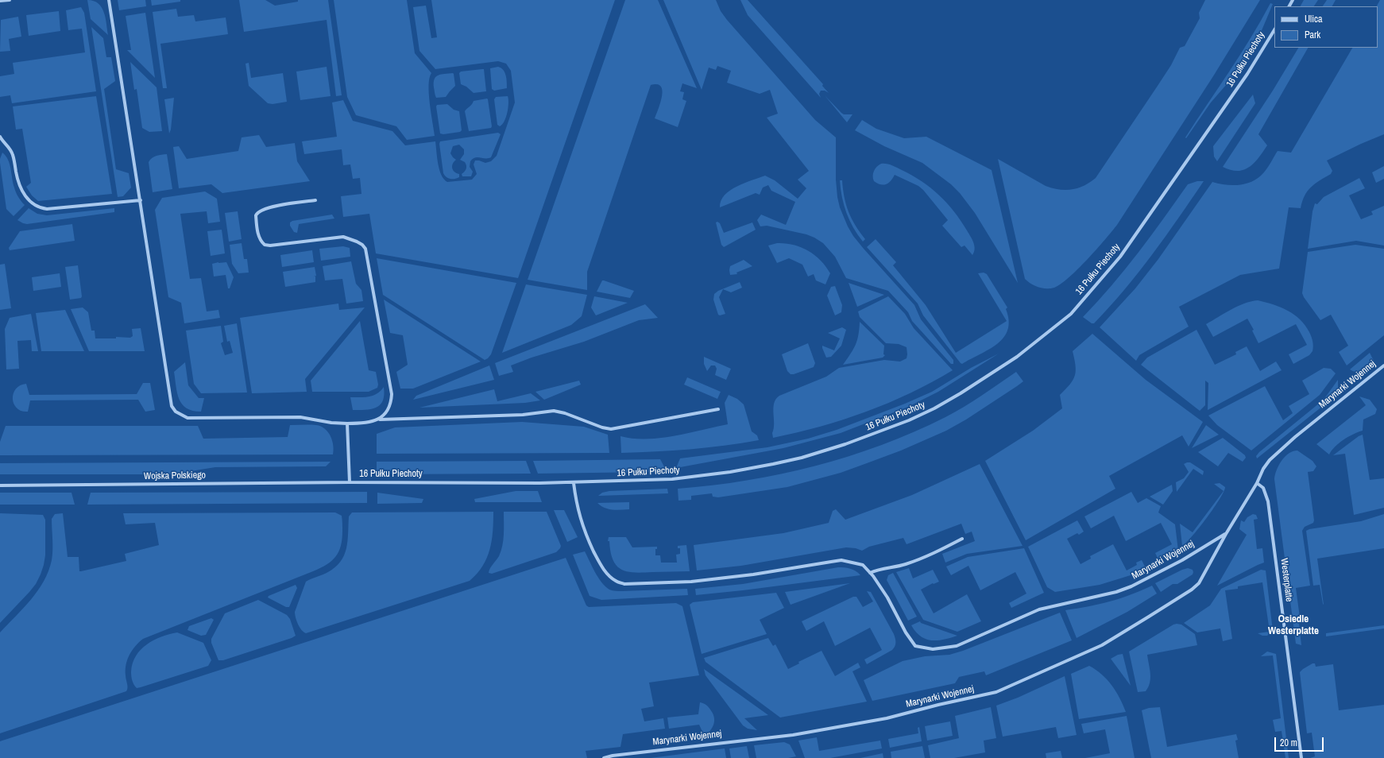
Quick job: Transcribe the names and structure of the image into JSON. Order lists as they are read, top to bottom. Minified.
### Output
{"streets":{"street":["16 Pułku Piechoty","Marynarki Wojennej","Wojska Polskiego","Westerplatte"]},"crossings":[["16 Pułku Piechoty","Marynarki Wojennej"],["16 Pułku Piechoty","Wojska Polskiego"],["Marynarki Wojennej","Westerplatte"]],"districts":["Osiedle Westerplatte"],"legend":["Ulica","Park"],"scale_bar":"20 m"}
